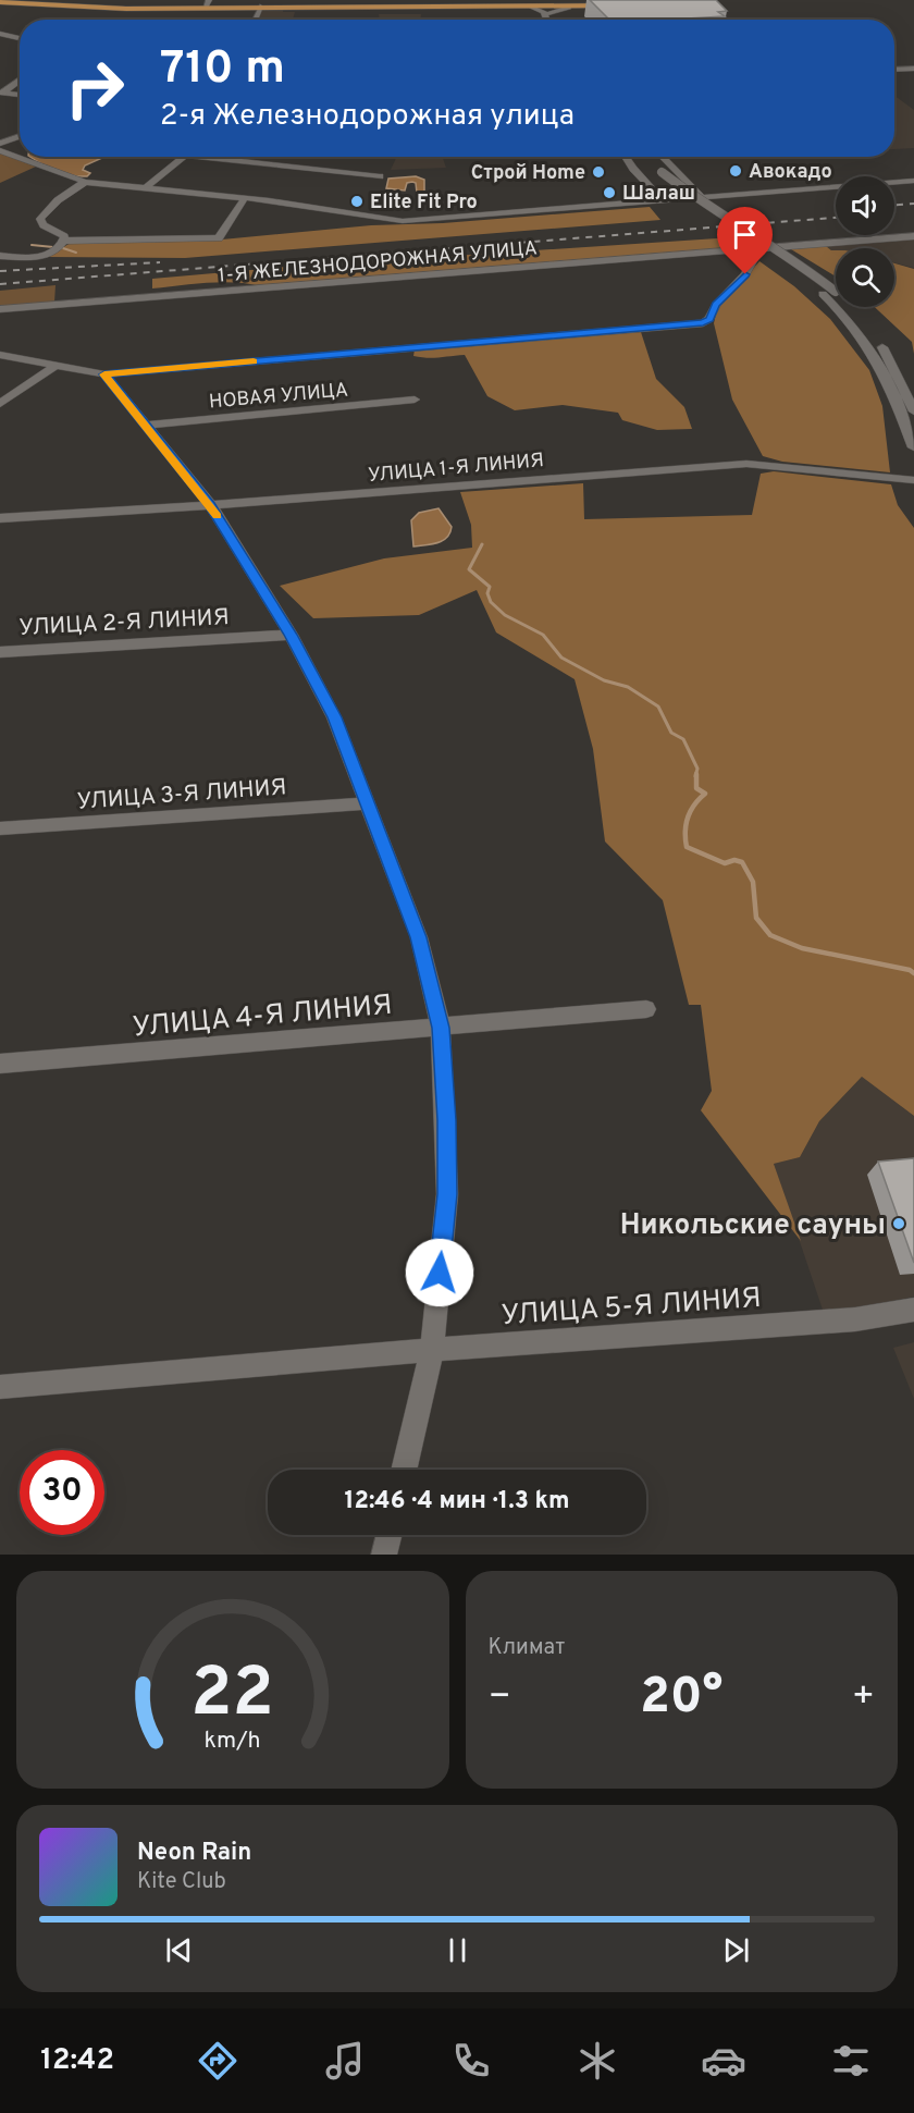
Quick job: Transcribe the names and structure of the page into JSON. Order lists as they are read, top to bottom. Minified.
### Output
{"streets":{"street":["1-Я ЖЕЛЕЗНОДОРОЖНАЯ УЛИЦА","НОВАЯ УЛИЦА","УЛИЦА 1-Я ЛИНИЯ","УЛИЦА 2-Я ЛИНИЯ","УЛИЦА 3-Я ЛИНИЯ","УЛИЦА 4-Я ЛИНИЯ","УЛИЦА 5-Я ЛИНИЯ"]},"places":["Авокадо","Строй Home","Шалаш","Elite Fit Pro","Никольские сауны"],"page":{"turn":["710 m","2-я Железнодорожная улица"],"limit":"30","trip":"12:46 · 4 мин · 1.3 km","tile":"Климат","heat":["−","20°","+"],"song":["Neon Rain","Kite Club"],"tabs":"12:42","gauge":["22","km/h"]}}
